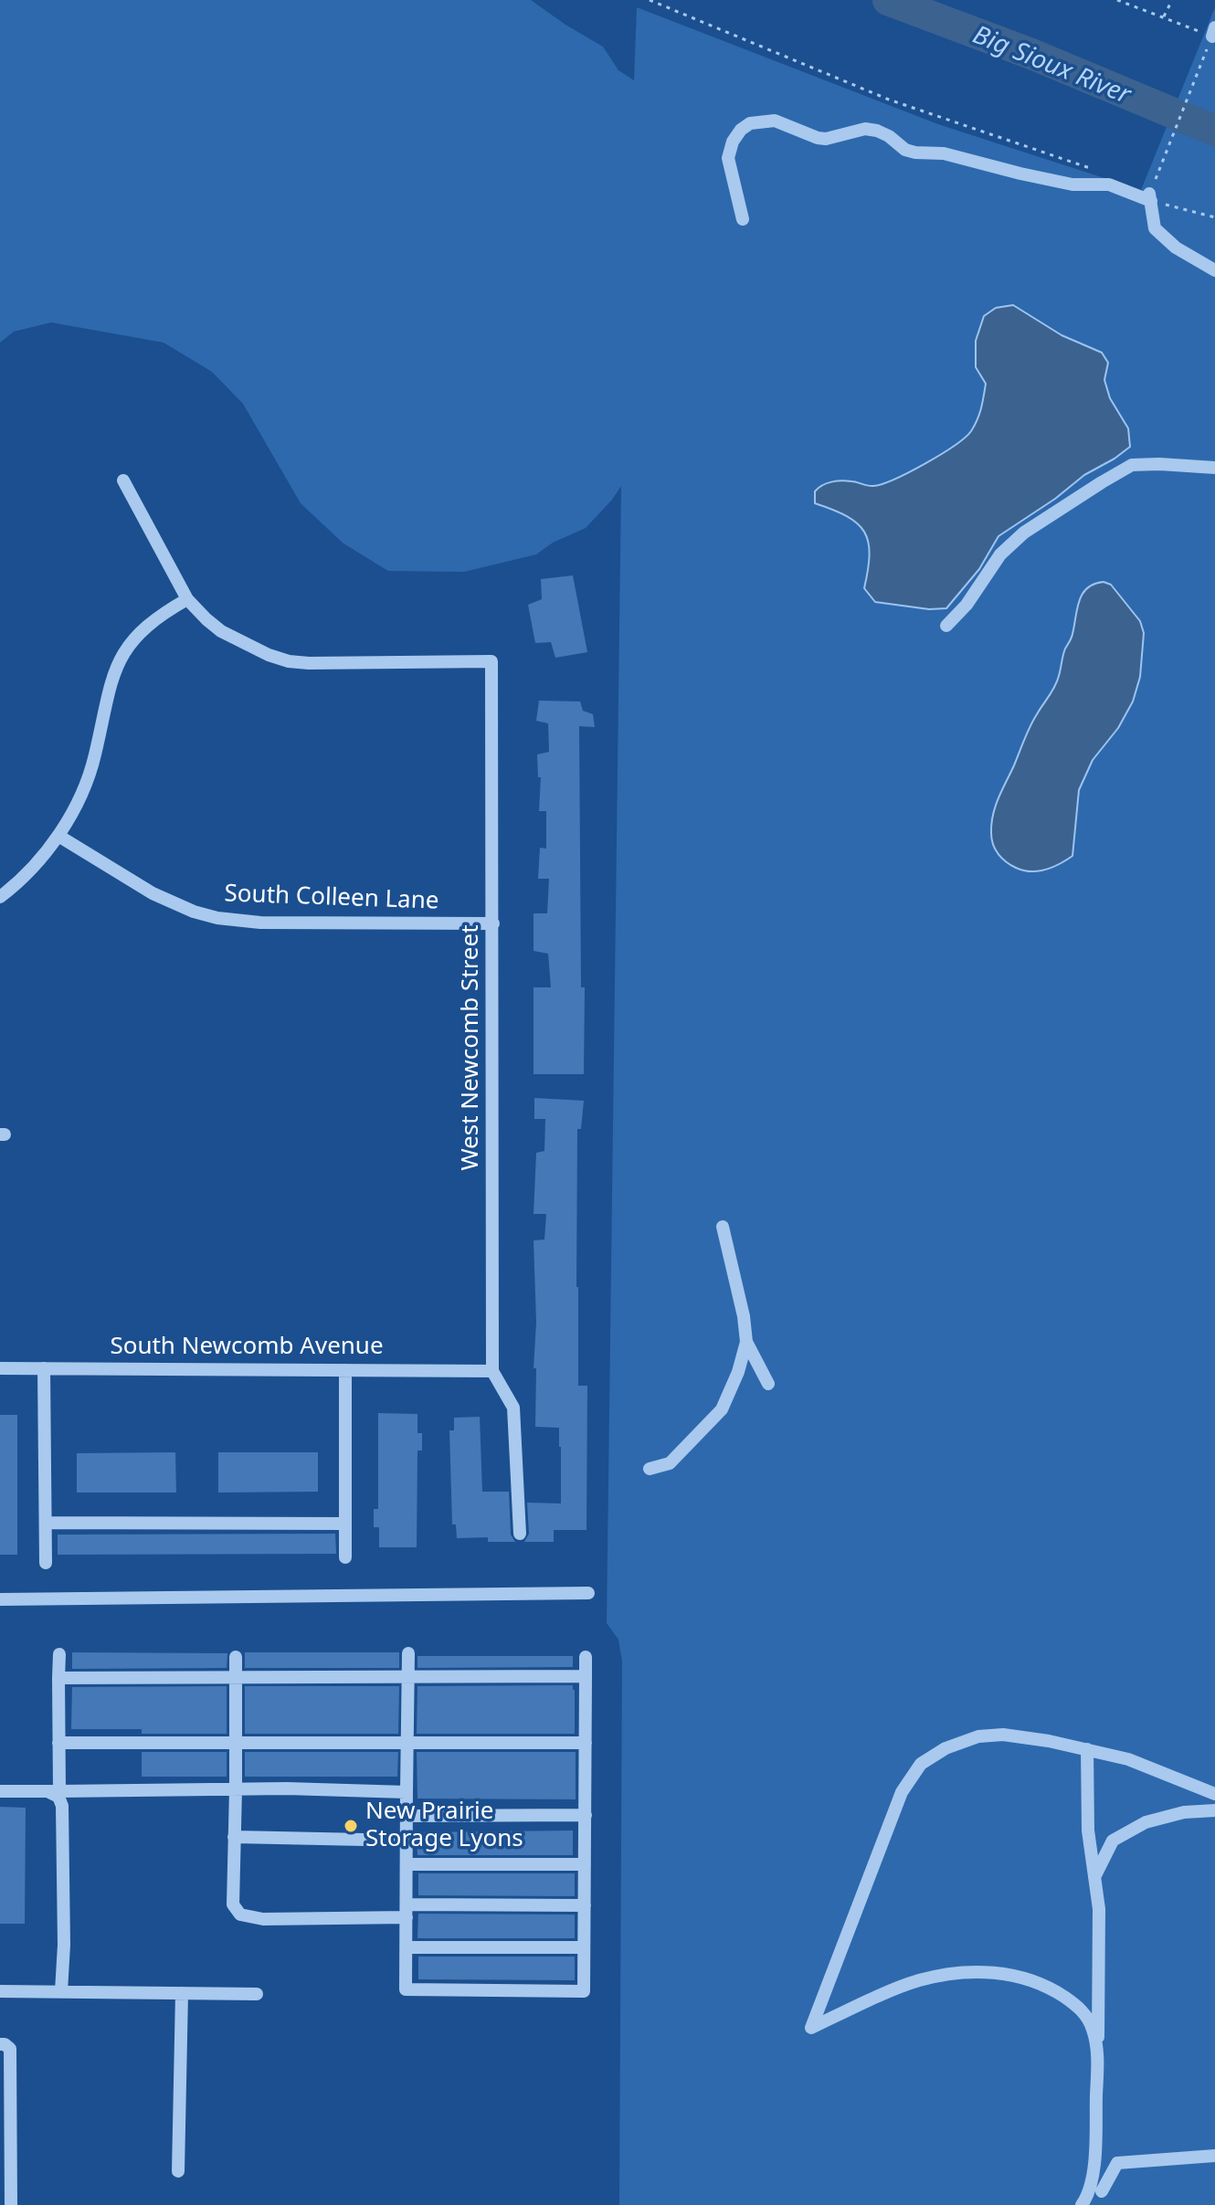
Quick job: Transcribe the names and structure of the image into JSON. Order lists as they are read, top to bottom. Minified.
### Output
{"streets":{"street":["South Colleen Lane","West Newcomb Street","South Newcomb Avenue"]},"crossings":[["South Colleen Lane","West Newcomb Street"],["West Newcomb Street","South Newcomb Avenue"]],"water":["Big Sioux River"],"places":["New Prairie Storage Lyons"]}
